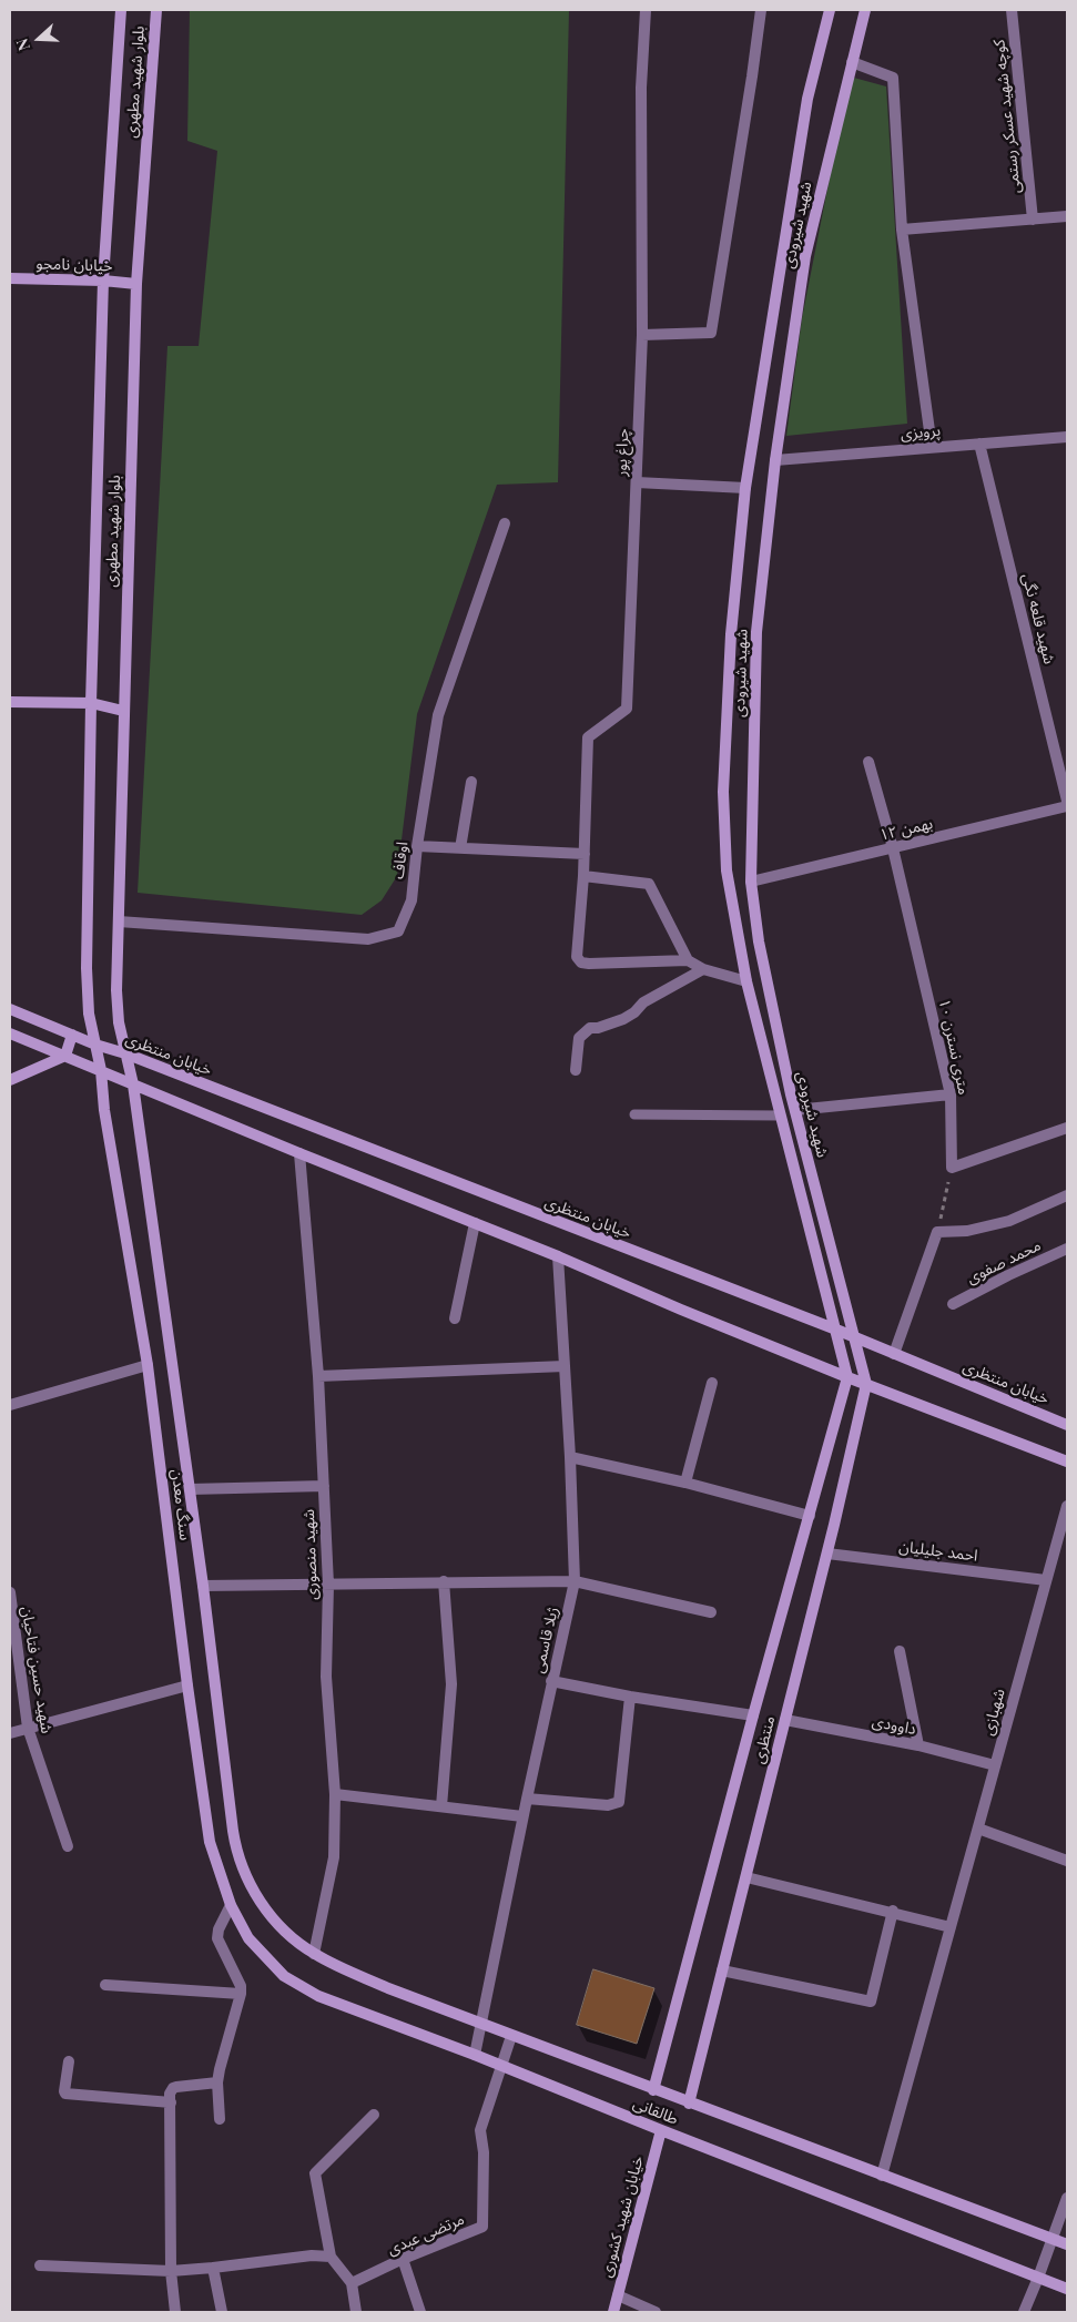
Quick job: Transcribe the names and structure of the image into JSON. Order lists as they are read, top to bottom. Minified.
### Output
{"streets":{"main road":["بلوار شهید مطهری","شهید شیرودی","خیابان نامجو","خیابان منتظری","سنگ معدن","منتظری","طالقانی","خیابان شهید کشوری"],"street":["کوچه شهید عسکر رستمی","پرویزی","چراغ پور","شهید قلعه نگی","۱۲ بهمن","اوقاف","۱۰ متری نسترن","محمد صفوی","احمد جلیلیان","شهید منصوری","ژیلا قاسمی","شهید حسین فتاحیان","شهبازی","داوودی","مرتضی عبدی"]},"crossings":[["بلوار شهید مطهری","خیابان نامجو"],["بلوار شهید مطهری","اوقاف"],["بلوار شهید مطهری","خیابان منتظری"],["بلوار شهید مطهری","سنگ معدن"],["شهید شیرودی","پرویزی"],["شهید شیرودی","۱۲ بهمن"],["شهید شیرودی","خیابان منتظری"],["شهید شیرودی","منتظری"],["پرویزی","شهید قلعه نگی"],["۱۲ بهمن","۱۰ متری نسترن"],["خیابان منتظری","سنگ معدن"],["سنگ معدن","طالقانی"],["احمد جلیلیان","شهبازی"],["احمد جلیلیان","منتظری"],["شهید منصوری","طالقانی"],["ژیلا قاسمی","طالقانی"],["شهبازی","داوودی"],["شهبازی","طالقانی"],["داوودی","منتظری"],["منتظری","طالقانی"],["طالقانی","خیابان شهید کشوری"],["طالقانی","مرتضی عبدی"]],"north":"left"}
